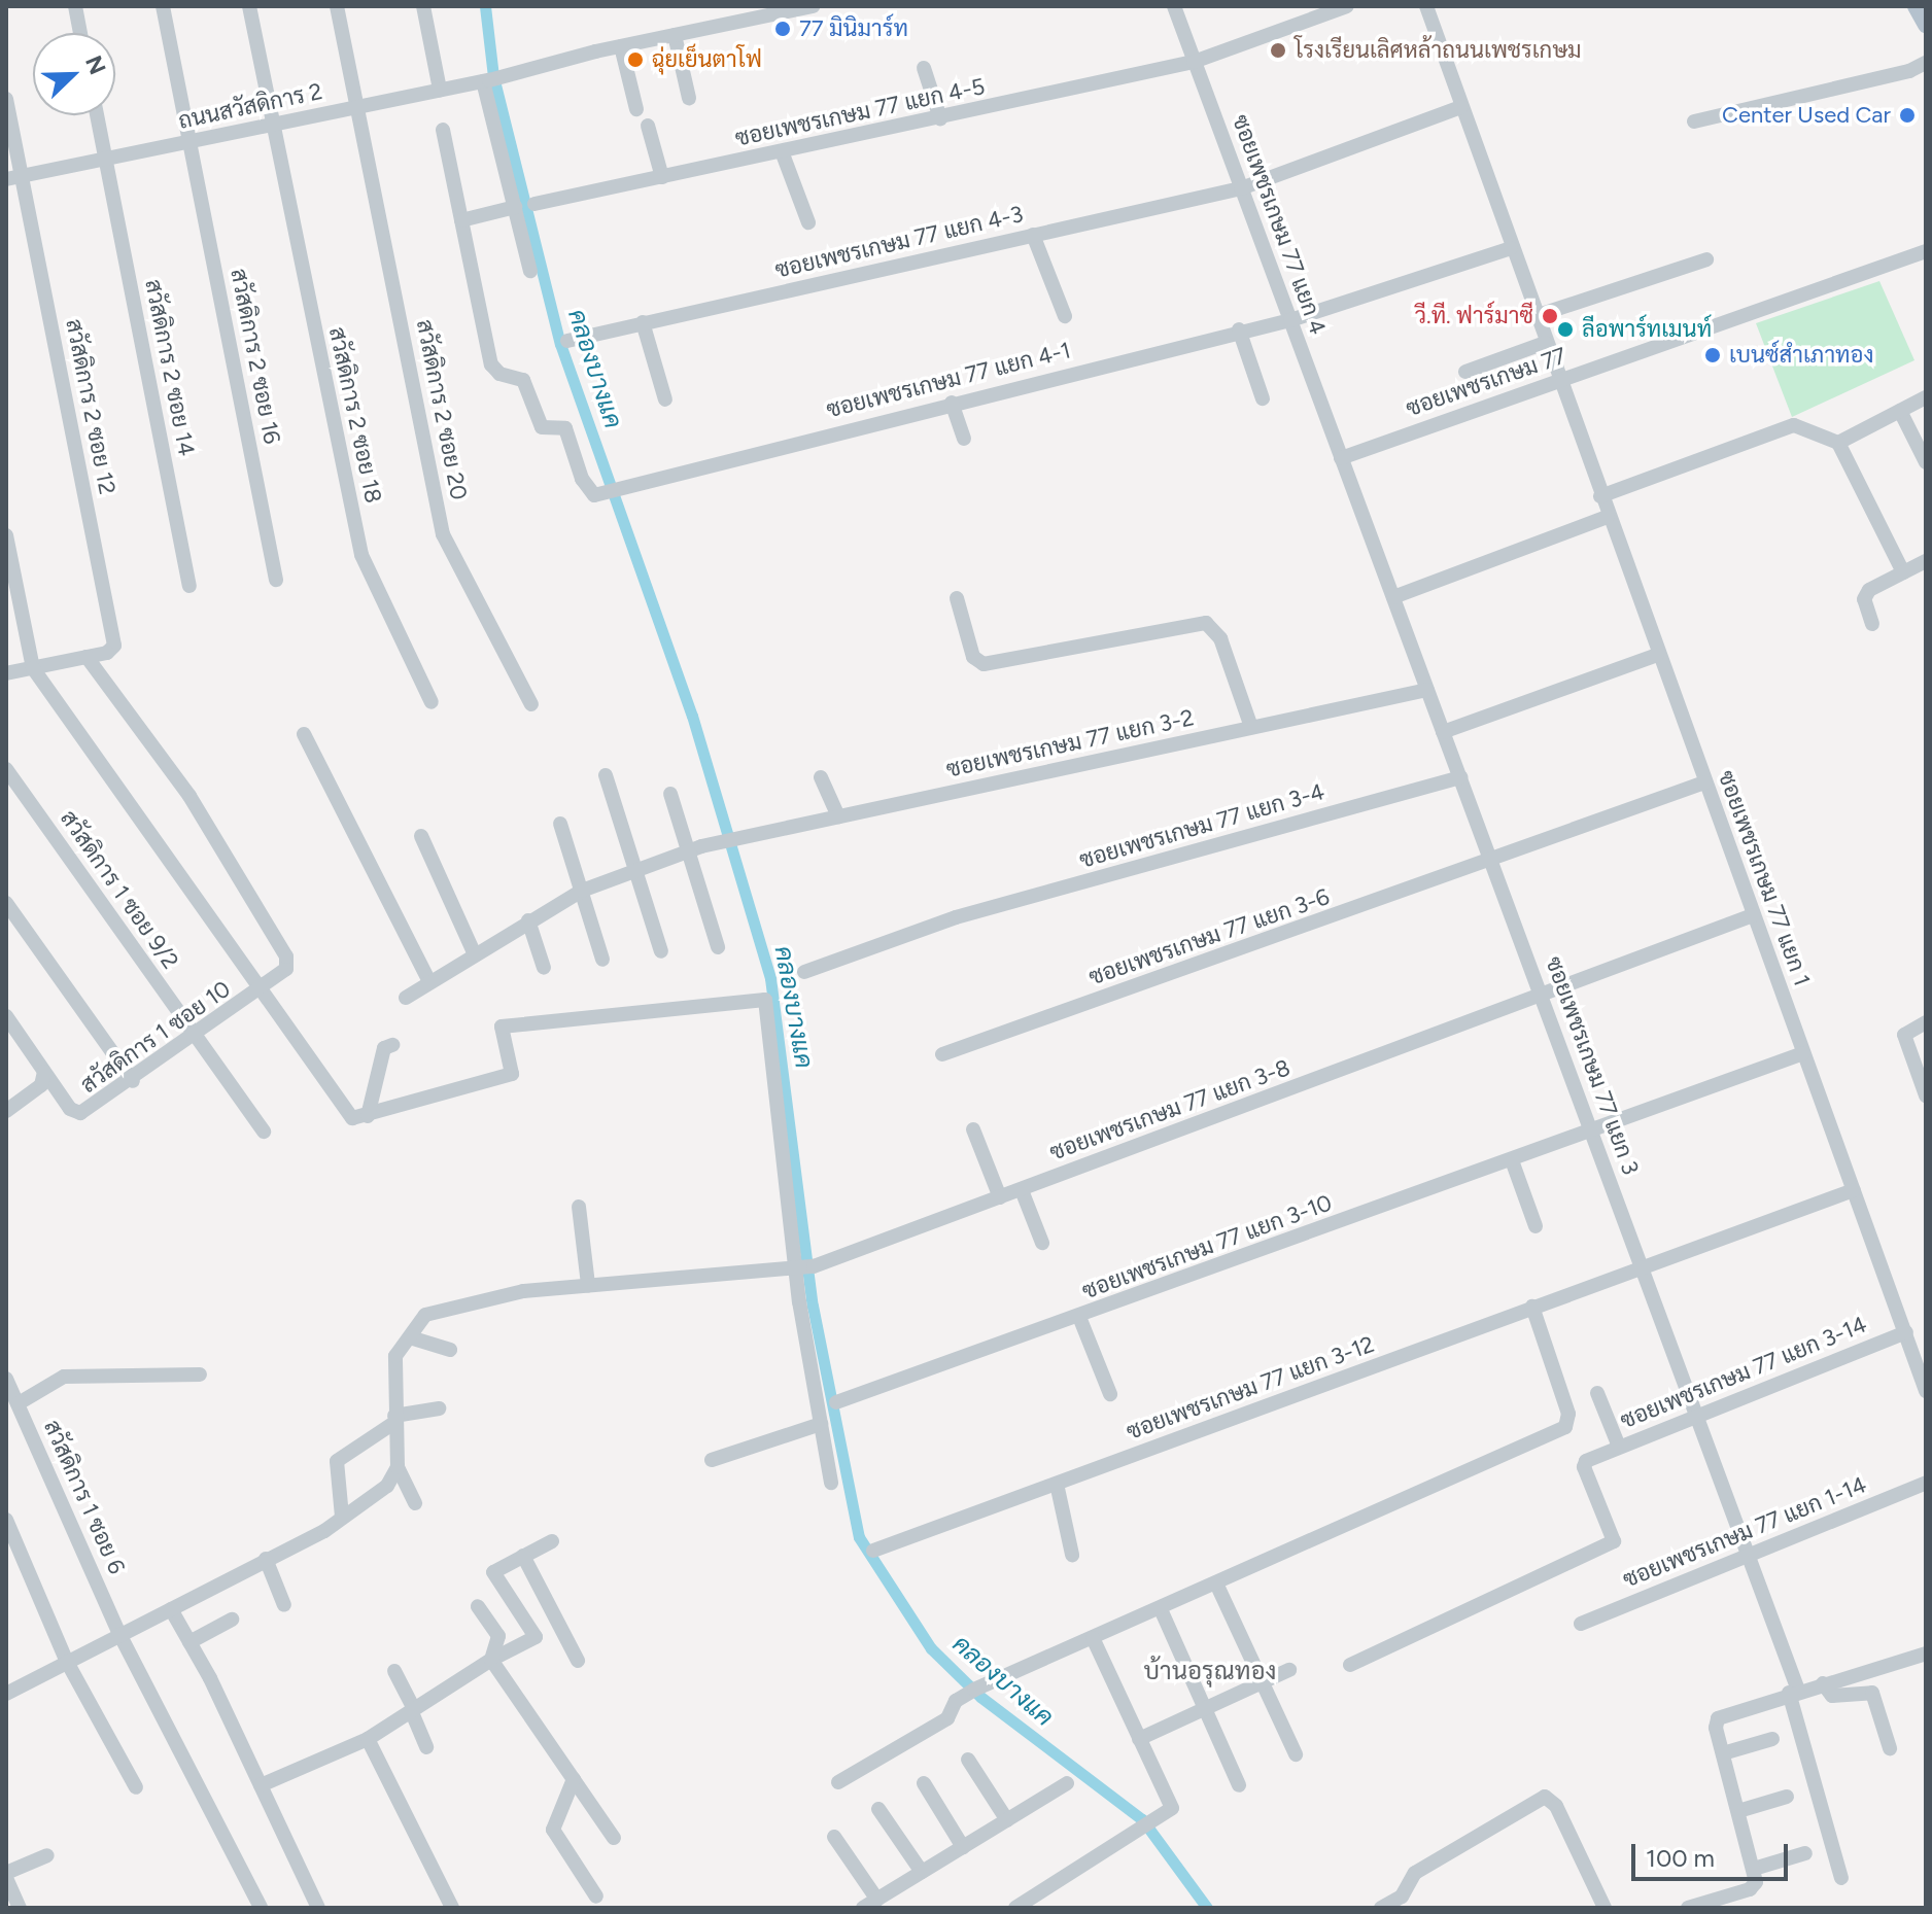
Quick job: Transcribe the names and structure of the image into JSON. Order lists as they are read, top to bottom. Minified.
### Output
{"streets":{"street":["ถนนสวัสดิการ 2","ซอยเพชรเกษม 77 แยก 4-5","ซอยเพชรเกษม 77 แยก 4","ซอยเพชรเกษม 77 แยก 4-3","สวัสดิการ 2 ซอย 16","สวัสดิการ 2 ซอย 14","ซอยเพชรเกษม 77 แยก 4-1","ซอยเพชรเกษม 77","สวัสดิการ 2 ซอย 12","สวัสดิการ 2 ซอย 20","สวัสดิการ 2 ซอย 18","ซอยเพชรเกษม 77 แยก 3-2","ซอยเพชรเกษม 77 แยก 3-4","ซอยเพชรเกษม 77 แยก 1","สวัสดิการ 1 ซอย 9/2","ซอยเพชรเกษม 77 แยก 3-6","สวัสดิการ 1 ซอย 10","ซอยเพชรเกษม 77 แยก 3","ซอยเพชรเกษม 77 แยก 3-8","ซอยเพชรเกษม 77 แยก 3-10","ซอยเพชรเกษม 77 แยก 3-14","ซอยเพชรเกษม 77 แยก 3-12","สวัสดิการ 1 ซอย 6","ซอยเพชรเกษม 77 แยก 1-14"]},"crossings":[["ถนนสวัสดิการ 2","สวัสดิการ 2 ซอย 16"],["ถนนสวัสดิการ 2","สวัสดิการ 2 ซอย 14"],["ถนนสวัสดิการ 2","สวัสดิการ 2 ซอย 12"],["ถนนสวัสดิการ 2","สวัสดิการ 2 ซอย 20"],["ถนนสวัสดิการ 2","สวัสดิการ 2 ซอย 18"],["ซอยเพชรเกษม 77 แยก 4-5","ซอยเพชรเกษม 77 แยก 4"],["ซอยเพชรเกษม 77 แยก 4","ซอยเพชรเกษม 77 แยก 4-3"],["ซอยเพชรเกษม 77 แยก 4","ซอยเพชรเกษม 77 แยก 4-1"],["ซอยเพชรเกษม 77 แยก 4","ซอยเพชรเกษม 77"],["ซอยเพชรเกษม 77 แยก 4","ซอยเพชรเกษม 77 แยก 3"],["ซอยเพชรเกษม 77 แยก 4-3","ซอยเพชรเกษม 77 แยก 1"],["ซอยเพชรเกษม 77 แยก 4-1","ซอยเพชรเกษม 77 แยก 1"],["ซอยเพชรเกษม 77","ซอยเพชรเกษม 77 แยก 1"],["ซอยเพชรเกษม 77","ซอยเพชรเกษม 77 แยก 3"],["สวัสดิการ 2 ซอย 12","สวัสดิการ 1 ซอย 10"],["ซอยเพชรเกษม 77 แยก 3-2","ซอยเพชรเกษม 77 แยก 3"],["ซอยเพชรเกษม 77 แยก 3-4","ซอยเพชรเกษม 77 แยก 3"],["ซอยเพชรเกษม 77 แยก 1","ซอยเพชรเกษม 77 แยก 3-6"],["ซอยเพชรเกษม 77 แยก 1","ซอยเพชรเกษม 77 แยก 3-8"],["ซอยเพชรเกษม 77 แยก 1","ซอยเพชรเกษม 77 แยก 3-10"],["ซอยเพชรเกษม 77 แยก 1","ซอยเพชรเกษม 77 แยก 3-14"],["ซอยเพชรเกษม 77 แยก 1","ซอยเพชรเกษม 77 แยก 3-12"],["สวัสดิการ 1 ซอย 9/2","สวัสดิการ 1 ซอย 10"],["ซอยเพชรเกษม 77 แยก 3-6","ซอยเพชรเกษม 77 แยก 3"],["ซอยเพชรเกษม 77 แยก 3","ซอยเพชรเกษม 77 แยก 3-8"],["ซอยเพชรเกษม 77 แยก 3","ซอยเพชรเกษม 77 แยก 3-10"],["ซอยเพชรเกษม 77 แยก 3","ซอยเพชรเกษม 77 แยก 3-14"],["ซอยเพชรเกษม 77 แยก 3","ซอยเพชรเกษม 77 แยก 3-12"],["ซอยเพชรเกษม 77 แยก 3","ซอยเพชรเกษม 77 แยก 1-14"]],"districts":["บ้านอรุณทอง"],"water":["คลองบางแค"],"places":["77 มินิมาร์ท","โรงเรียนเลิศหล้าถนนเพชรเกษม","ฉุ่ยเย็นตาโฟ","Center Used Car","วี.ที. ฟาร์มาซี","ลีอพาร์ทเมนท์","เบนซ์สำเภาทอง"],"scale_bar":"100 m","north":"top right"}
